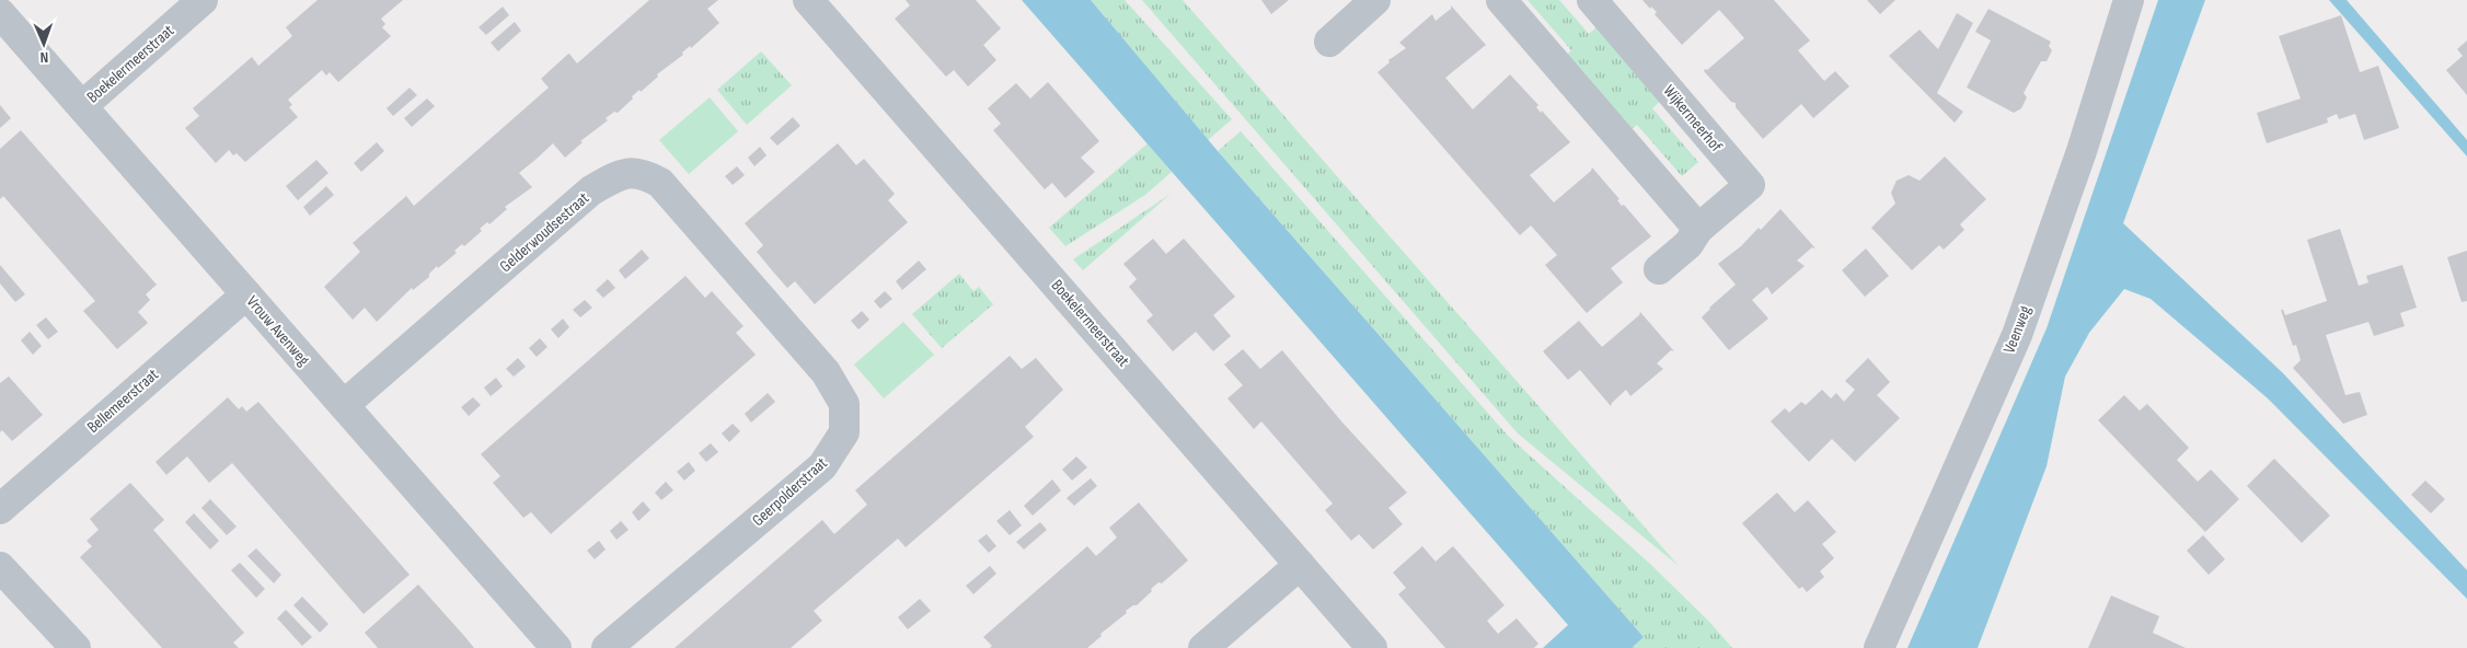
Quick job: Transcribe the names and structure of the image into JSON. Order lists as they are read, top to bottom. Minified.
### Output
{"streets":{"street":["Boekelermeerstraat","Wijkermeerhof","Gelderwoudsestraat","Veenweg","Vrouw Avenweg","Bellemeerstraat","Geerpolderstraat"]},"crossings":[["Boekelermeerstraat","Vrouw Avenweg"],["Gelderwoudsestraat","Vrouw Avenweg"],["Gelderwoudsestraat","Geerpolderstraat"],["Vrouw Avenweg","Bellemeerstraat"]],"north":"bottom"}
